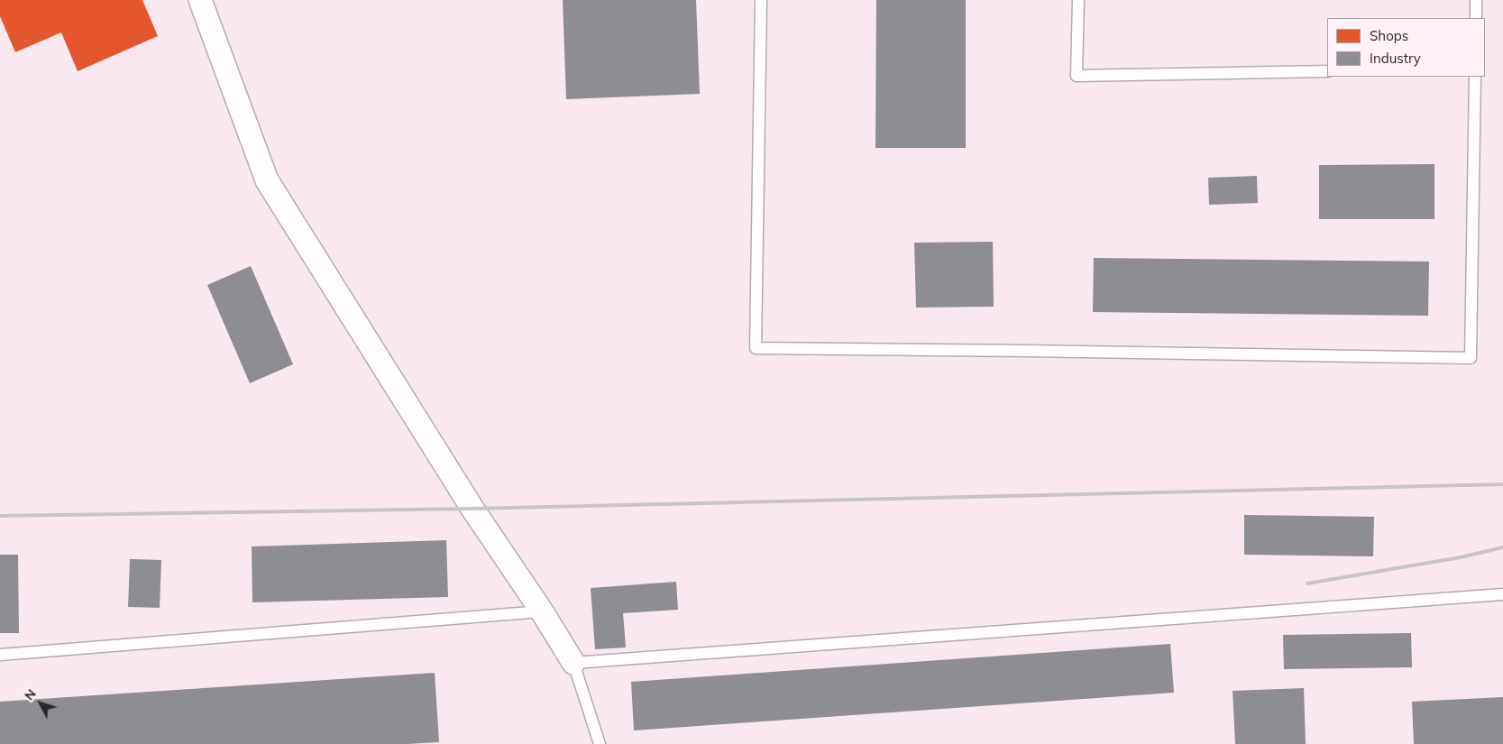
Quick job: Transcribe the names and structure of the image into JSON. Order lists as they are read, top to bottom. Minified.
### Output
{"legend":["Shops","Industry"],"north":"top left"}
